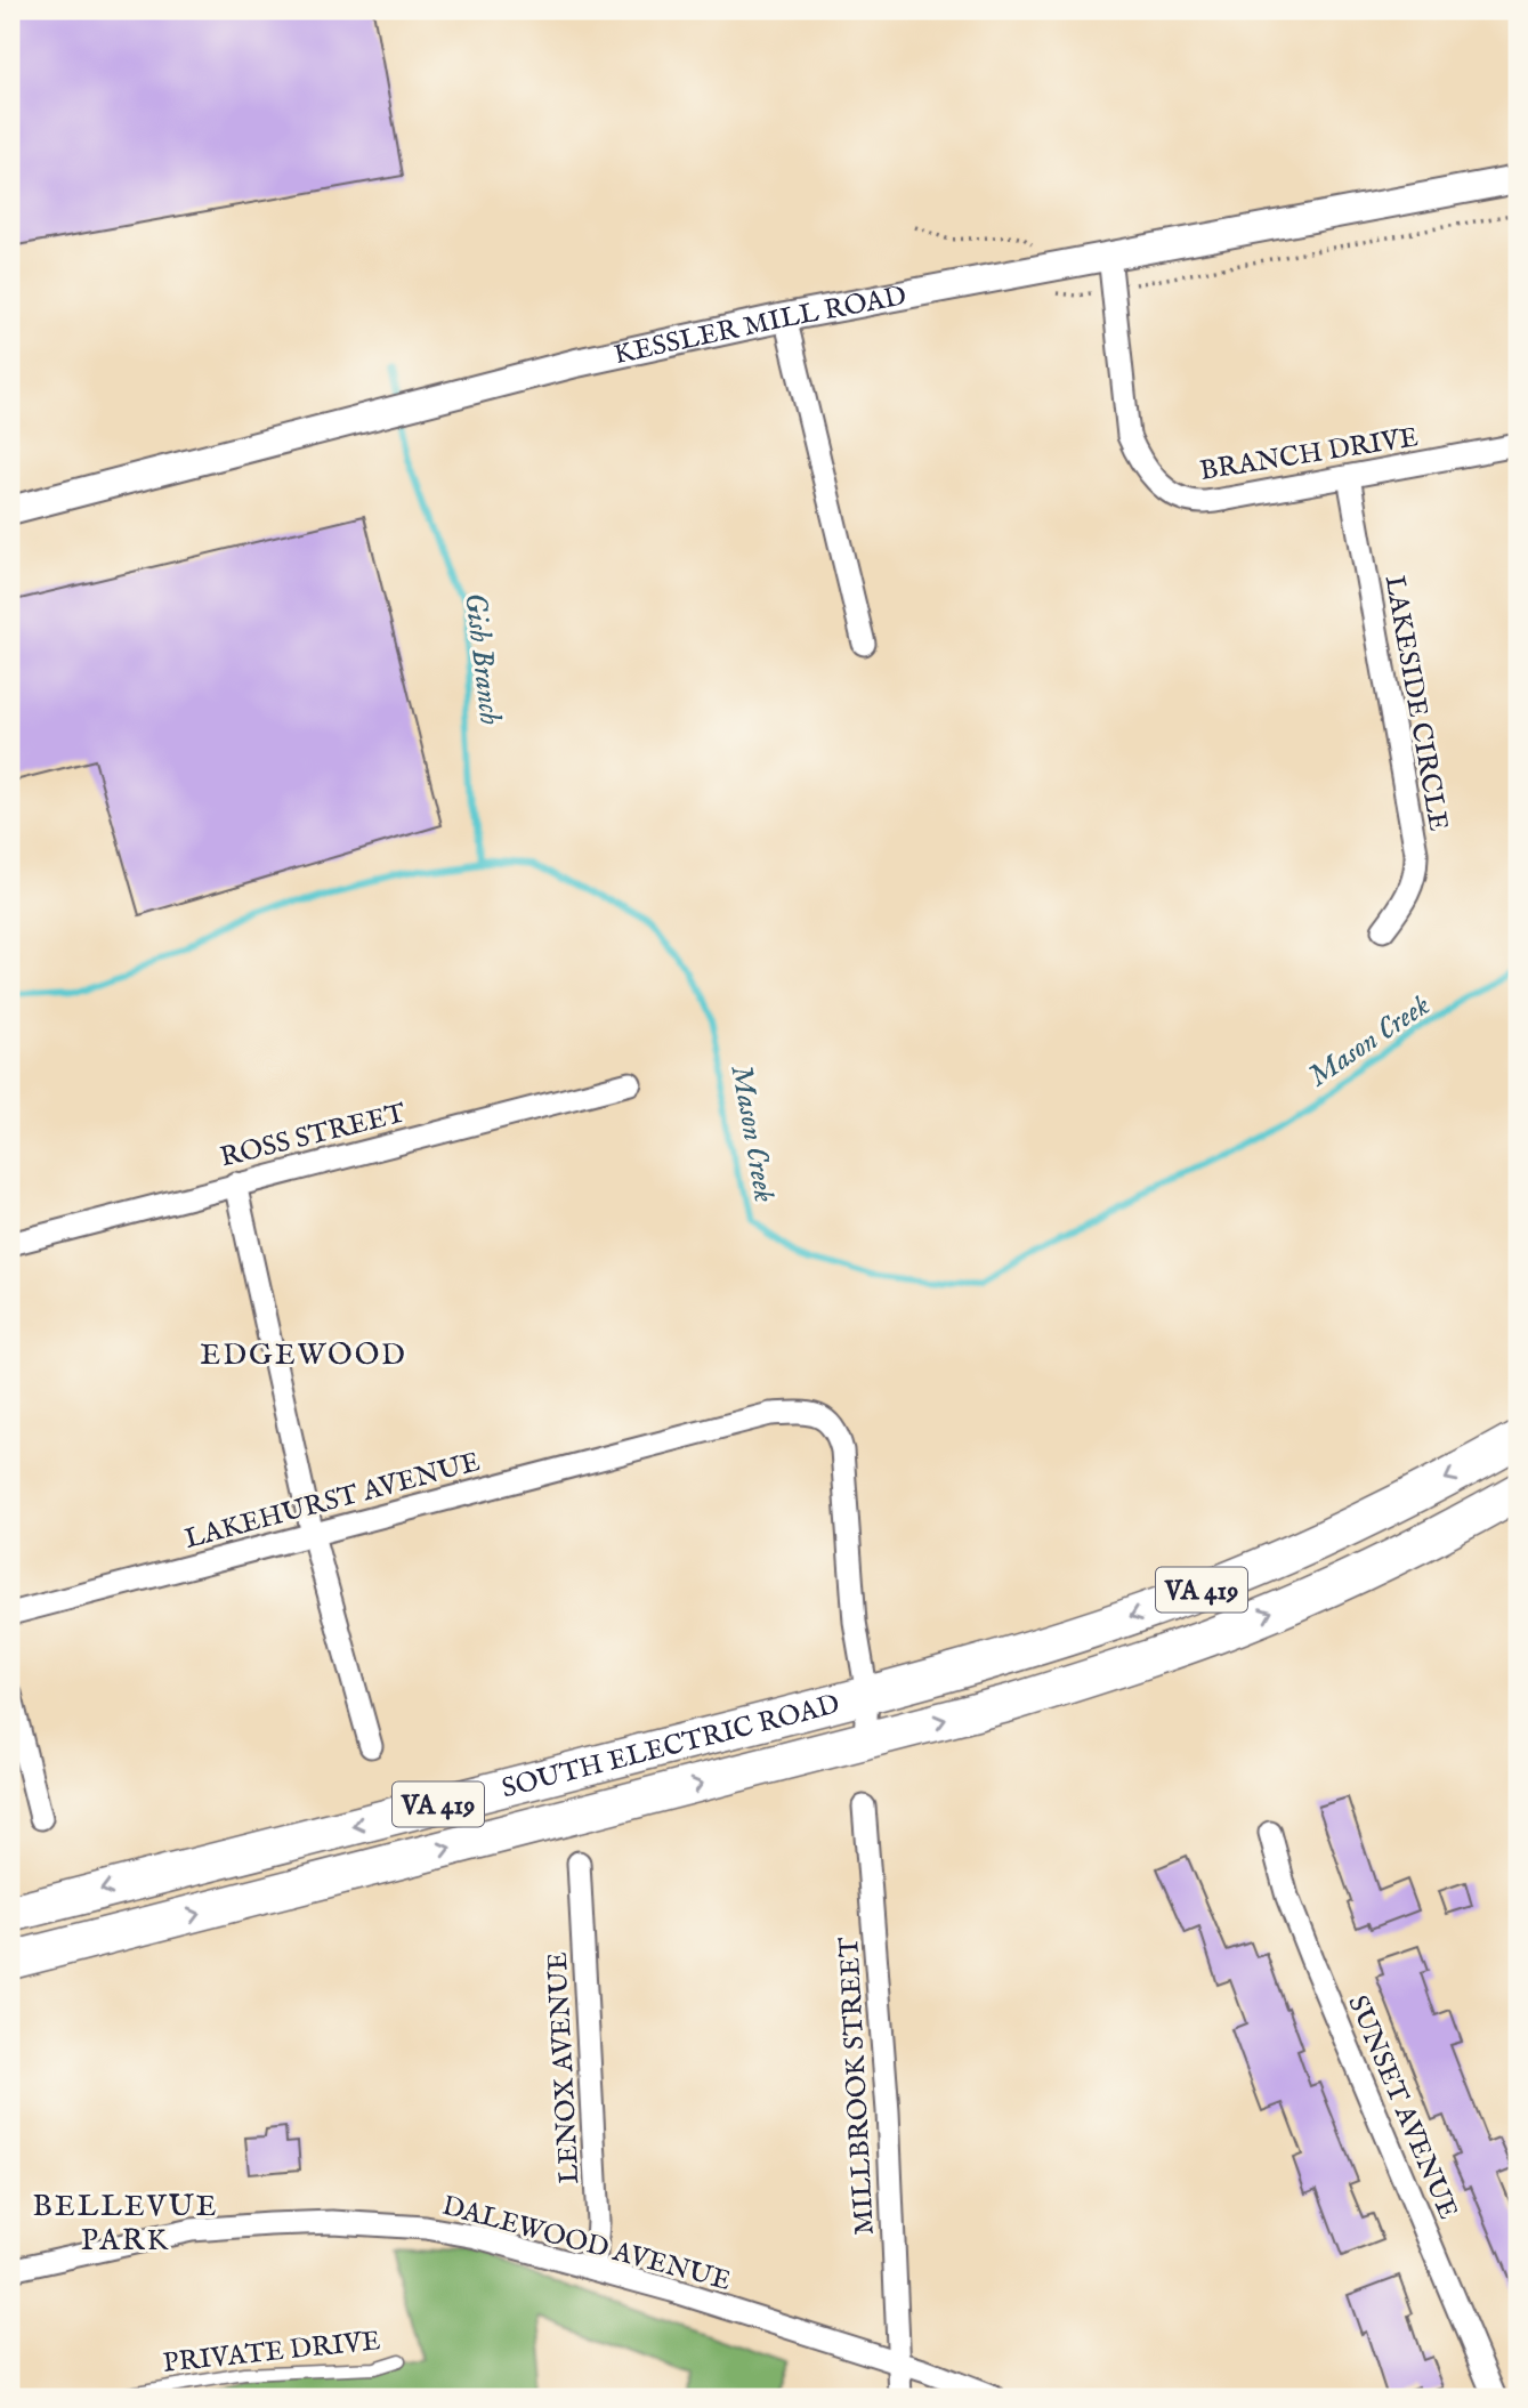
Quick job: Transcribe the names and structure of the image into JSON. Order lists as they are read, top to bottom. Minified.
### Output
{"streets":{"main road":["VA 419","SOUTH ELECTRIC ROAD"],"street":["KESSLER MILL ROAD","BRANCH DRIVE","LAKESIDE CIRCLE","ROSS STREET","LAKEHURST AVENUE","LENOX AVENUE","MILLBROOK STREET","SUNSET AVENUE","DALEWOOD AVENUE"],"lane":["PRIVATE DRIVE"]},"crossings":[["KESSLER MILL ROAD","BRANCH DRIVE"],["BRANCH DRIVE","LAKESIDE CIRCLE"],["LAKEHURST AVENUE","VA 419"],["LAKEHURST AVENUE","SOUTH ELECTRIC ROAD"],["VA 419","SOUTH ELECTRIC ROAD"],["LENOX AVENUE","DALEWOOD AVENUE"],["MILLBROOK STREET","DALEWOOD AVENUE"]],"districts":["EDGEWOOD","BELLEVUE PARK"],"water":["Gish Branch","Mason Creek"]}
